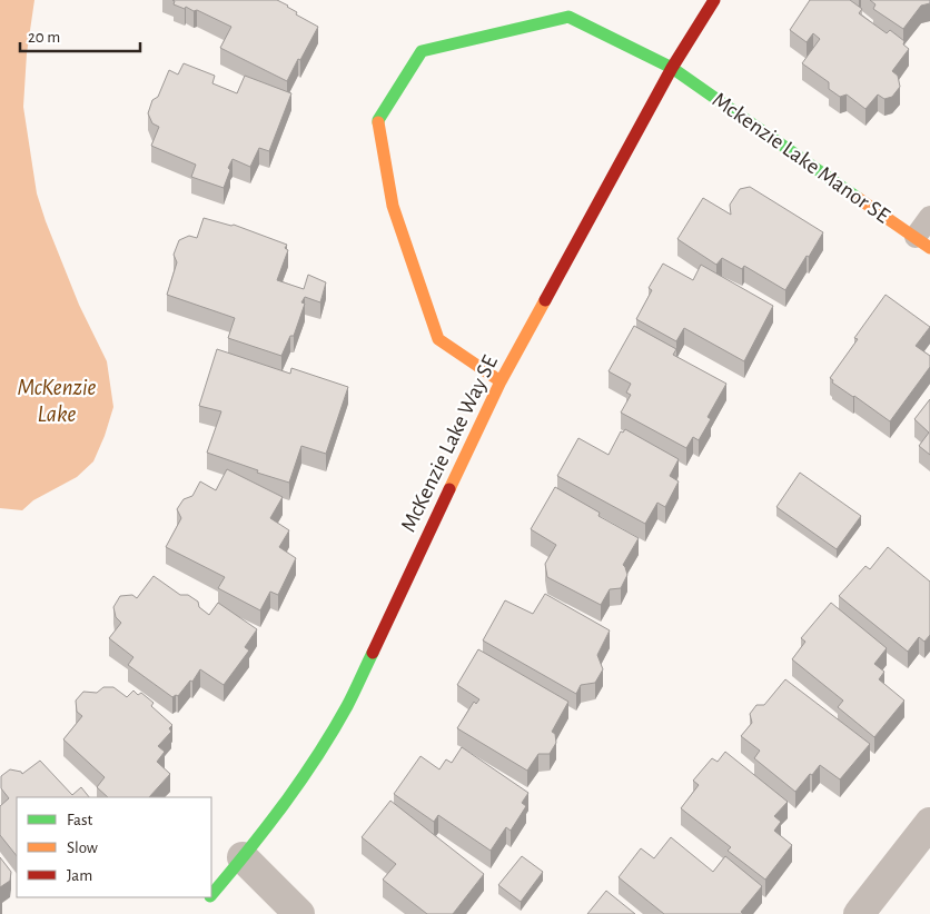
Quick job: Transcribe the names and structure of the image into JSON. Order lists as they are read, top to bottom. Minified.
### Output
{"streets":{"street":["Mckenzie Lake Manor SE","McKenzie Lake Way SE"]},"crossings":[["Mckenzie Lake Manor SE","McKenzie Lake Way SE"]],"water":["McKenzie Lake"],"legend":["Fast","Slow","Jam"],"scale_bar":"20 m"}
